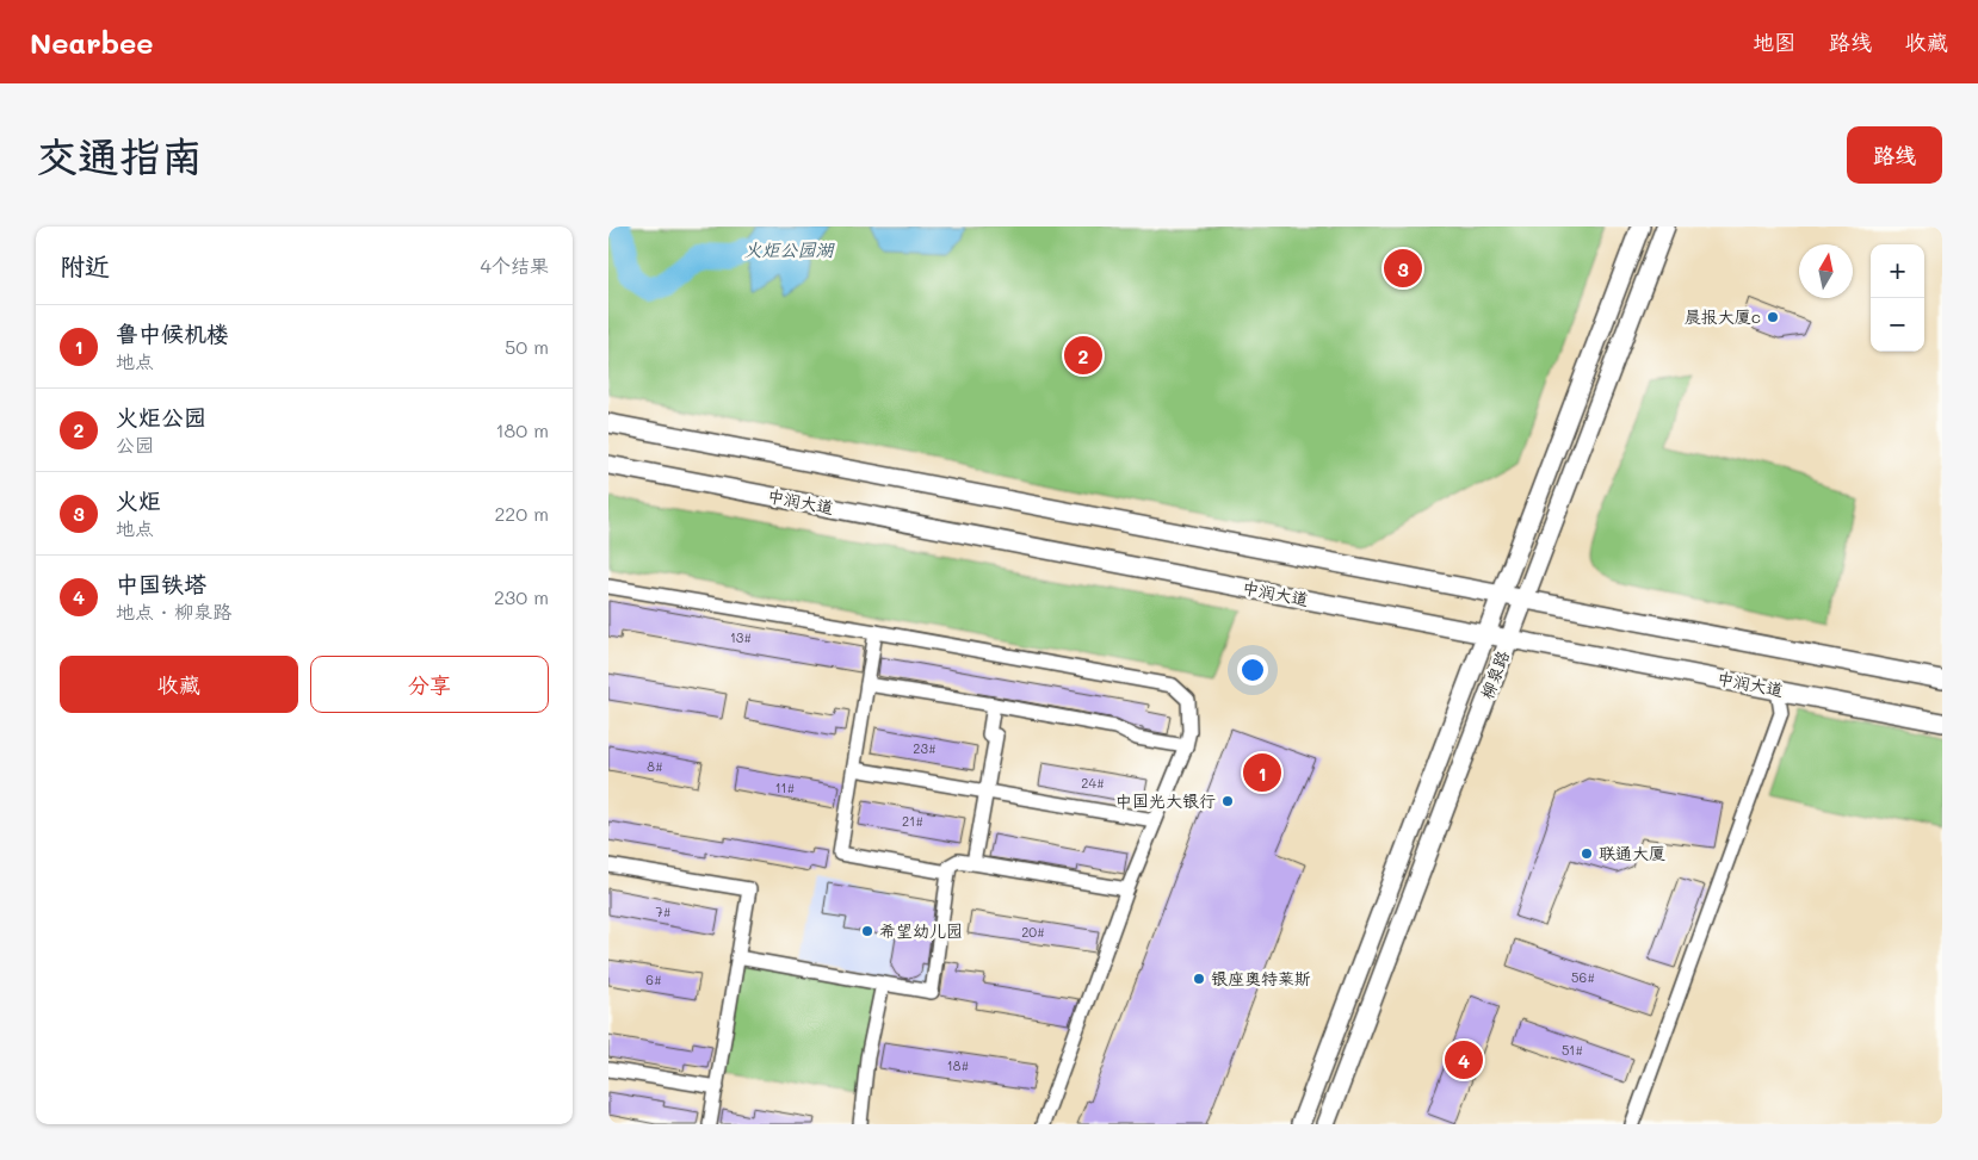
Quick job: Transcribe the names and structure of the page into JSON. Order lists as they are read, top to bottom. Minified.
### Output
{"streets":{"main road":["中润大道","柳泉路"]},"crossings":[["中润大道","柳泉路"]],"water":["火炬公园湖"],"places":["晨报大厦c","中国光大银行","联通大厦","希望幼儿园","银座奥特莱斯"],"house_numbers":["13#","23#","8#","24#","11#","21#","7#","20#","56#","6#","51#","18#"],"north":"top","page":{"header":"Nearbee","nav":["地图","路线","收藏"],"buttons":["路线",["收藏","分享"]],"title":"交通指南","heading":["附近","4个结果"],"map_buttons":["+","−"],"pins":["3","2","1","4"],"list":[{"mark":"1","name":"鲁中候机楼","note":"地点","value":"50 m"},{"mark":"2","name":"火炬公园","note":"公园","value":"180 m"},{"mark":"3","name":"火炬","note":"地点","value":"220 m"},{"mark":"4","name":"中国铁塔","note":"地点 · 柳泉路","value":"230 m"}]}}
